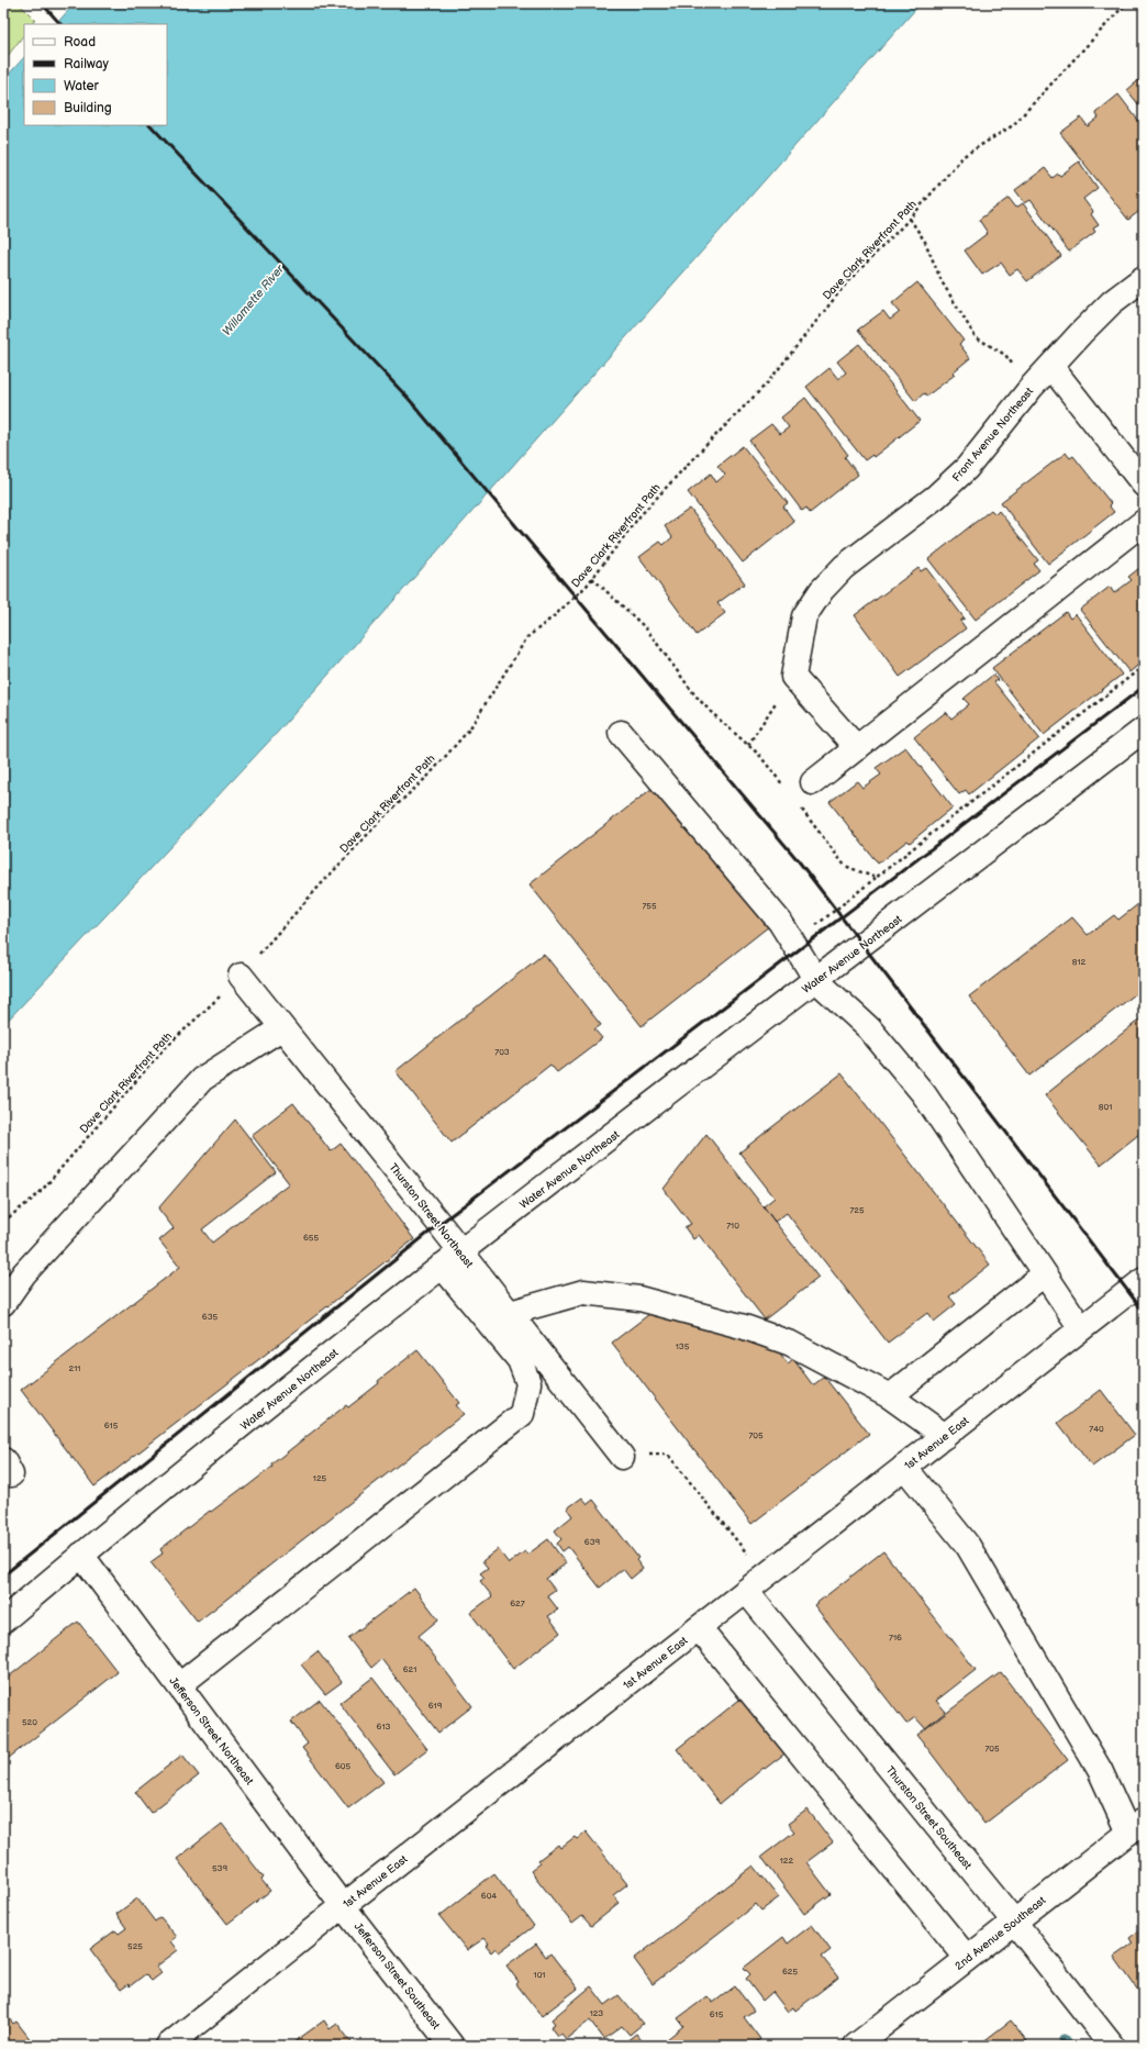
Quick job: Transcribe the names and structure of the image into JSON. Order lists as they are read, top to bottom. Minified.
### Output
{"streets":{"street":["Front Avenue Northeast","Water Avenue Northeast","Thurston Street Northeast","1st Avenue East","Jefferson Street Northeast","Thurston Street Southeast","2nd Avenue Southeast","Jefferson Street Southeast"],"path":["Dave Clark Riverfront Path"]},"crossings":[["Dave Clark Riverfront Path","Thurston Street Northeast"],["Water Avenue Northeast","Thurston Street Northeast"],["Water Avenue Northeast","Jefferson Street Northeast"],["1st Avenue East","Jefferson Street Northeast"],["1st Avenue East","Thurston Street Southeast"],["1st Avenue East","Jefferson Street Southeast"],["Jefferson Street Northeast","Jefferson Street Southeast"],["Thurston Street Southeast","2nd Avenue Southeast"]],"water":["Willamette River"],"house_numbers":["755","812","703","801","725","710","655","635","135","211","615","740","705","125","639","627","716","621","619","520","613","705","605","122","539","604","525","625","101","123","615"],"legend":["Road","Railway","Water","Building"]}
